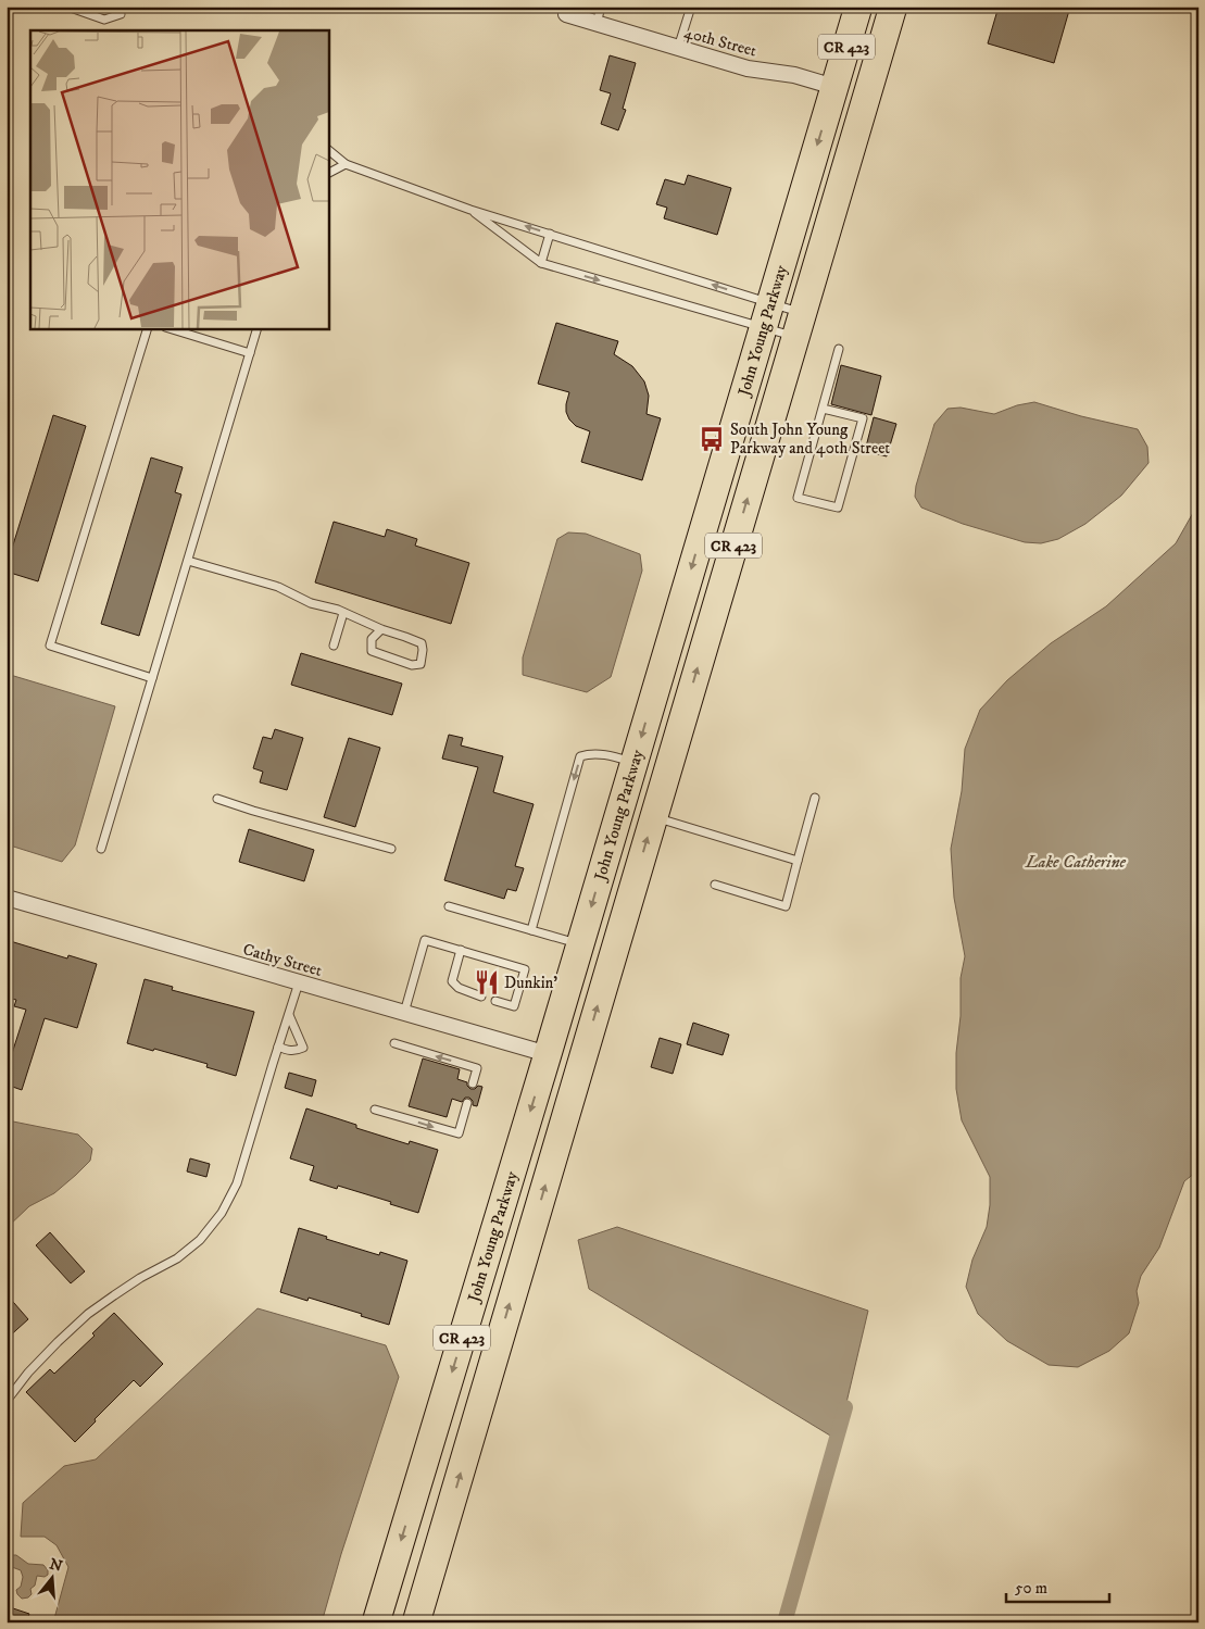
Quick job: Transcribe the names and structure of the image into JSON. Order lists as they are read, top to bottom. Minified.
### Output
{"streets":{"highway":["CR 423","John Young Parkway"],"street":["40th Street","Cathy Street"]},"crossings":[["40th Street","John Young Parkway"],["John Young Parkway","Cathy Street"]],"water":["Lake Catherine"],"places":{"bus stop":["South John Young Parkway and 40th Street"],"restaurant":["Dunkin'"]},"scale_bar":"50 m","north":"top"}
